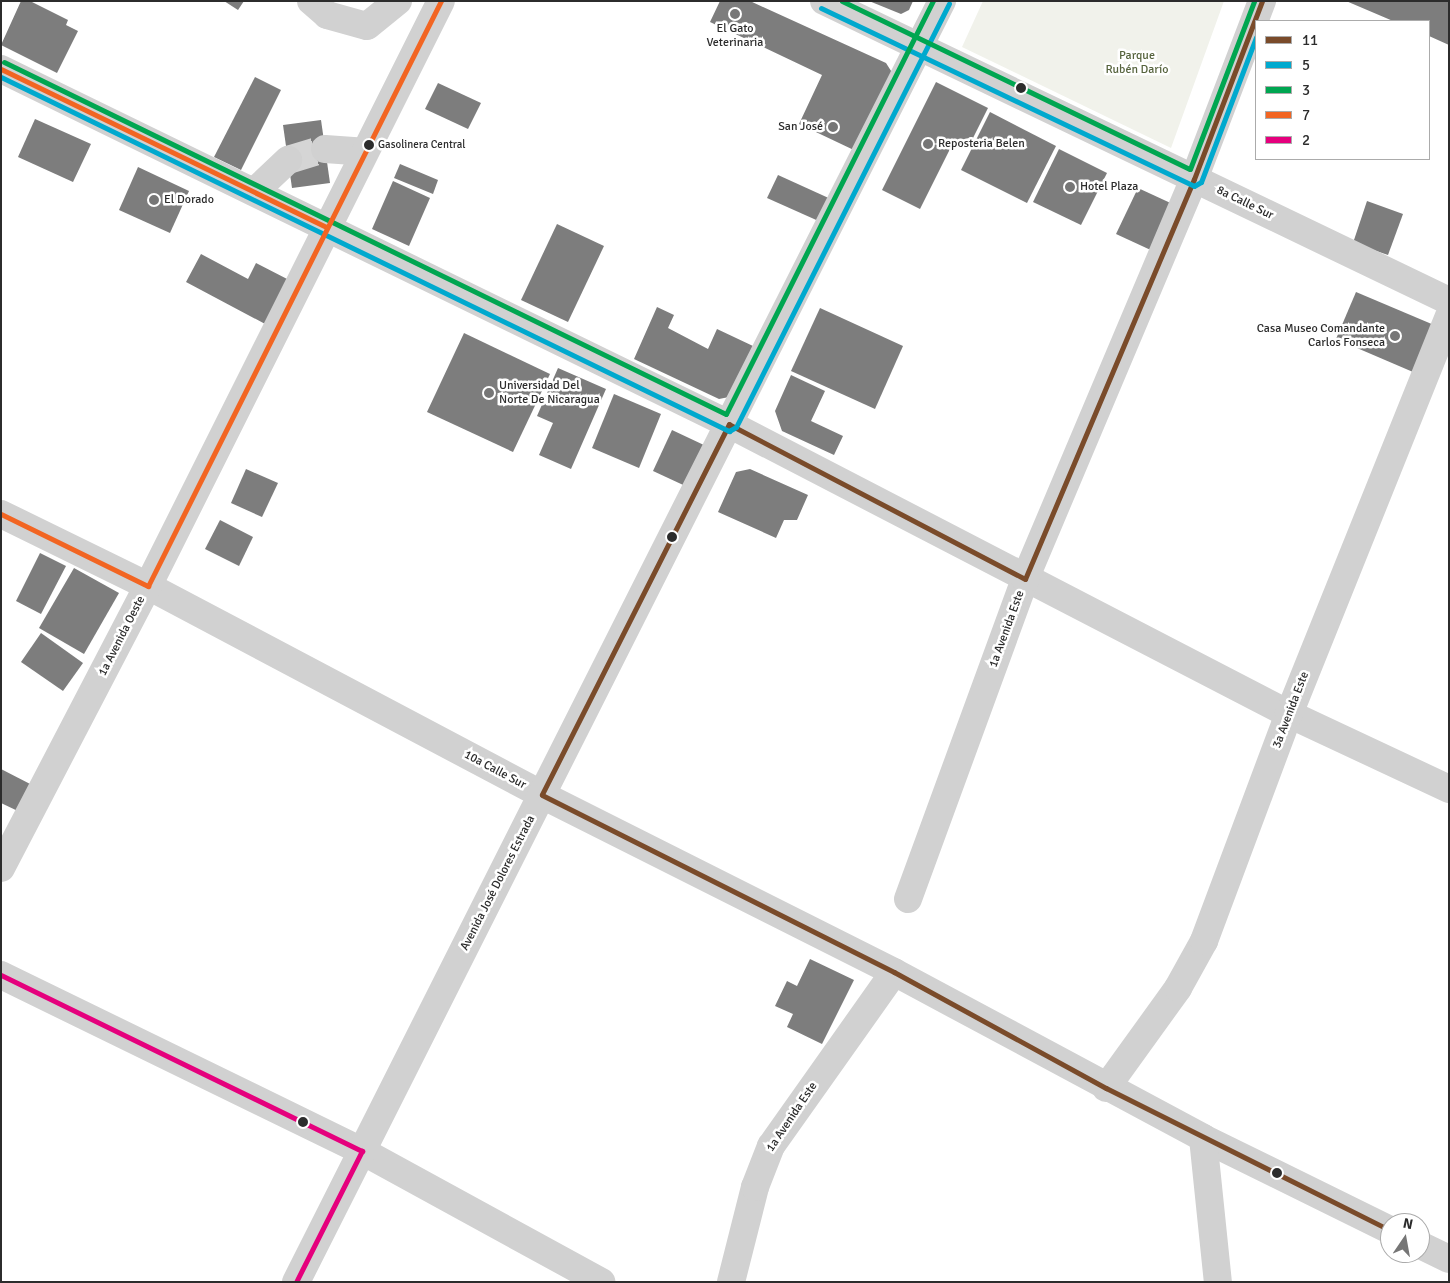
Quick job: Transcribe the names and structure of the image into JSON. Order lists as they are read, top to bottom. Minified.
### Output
{"streets":{"street":["8a Calle Sur","1a Avenida Este","1a Avenida Oeste","3a Avenida Este","10a Calle Sur","Avenida José Dolores Estrada"]},"crossings":[["8a Calle Sur","1a Avenida Este"],["8a Calle Sur","Avenida José Dolores Estrada"],["1a Avenida Este","10a Calle Sur"],["1a Avenida Oeste","10a Calle Sur"],["3a Avenida Este","10a Calle Sur"],["10a Calle Sur","Avenida José Dolores Estrada"]],"parks":["Parque Rubén Darío"],"places":["El Gato Veterinaria","San José","Reposteria Belen","Gasolinera Central","Hotel Plaza","El Dorado","Casa Museo Comandante Carlos Fonseca","Universidad Del Norte De Nicaragua"],"lines":["transit line 11","transit line 3","transit line 7","transit line 5","transit line 2"],"legend":["11","5","3","7","2"],"north":"top"}
